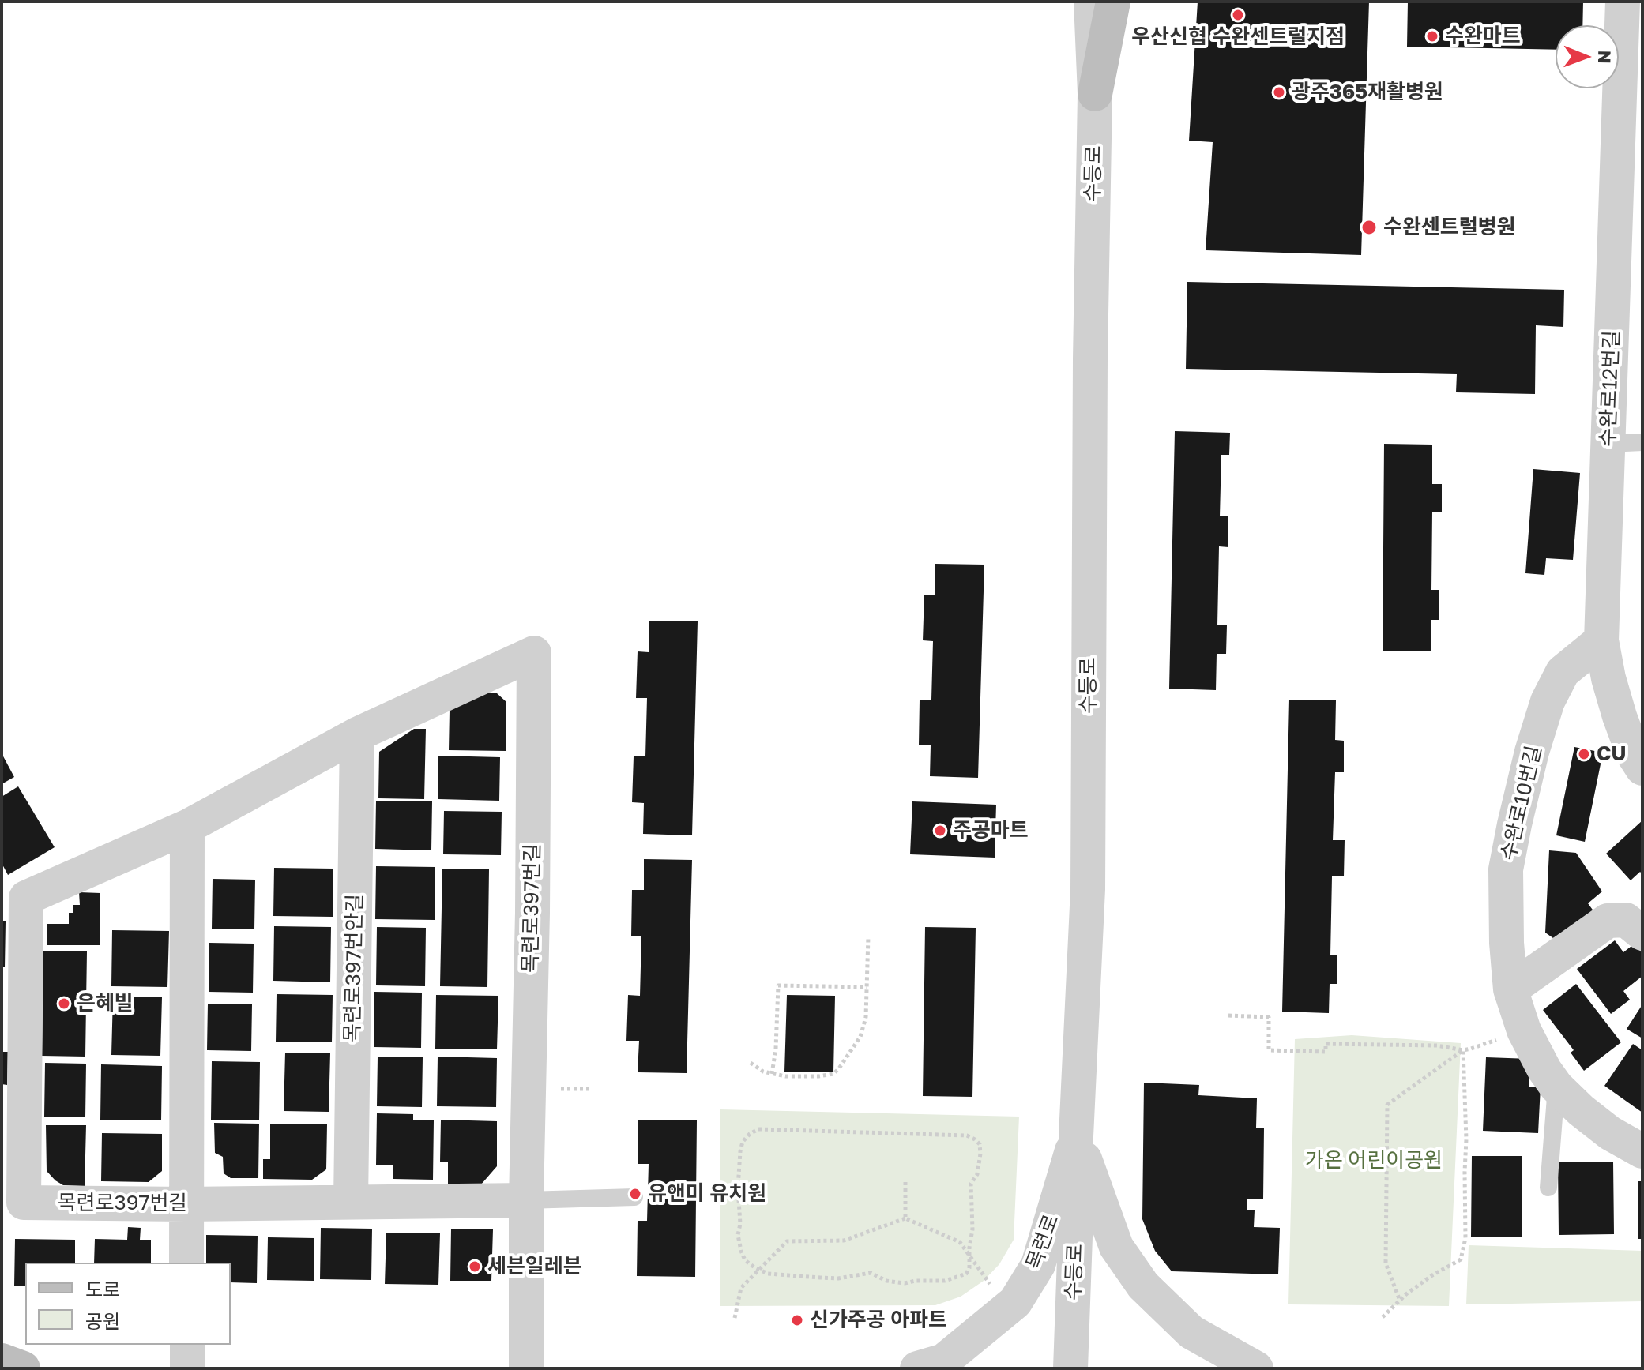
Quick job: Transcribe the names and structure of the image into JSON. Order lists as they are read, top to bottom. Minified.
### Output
{"streets":{"street":["수등로","수완로12번길","수완로10번길","목련로397번길","목련로397번안길","목련로"]},"crossings":[["수등로","목련로"],["수완로12번길","수완로10번길"],["목련로397번길","목련로397번안길"]],"parks":["가온 어린이공원"],"places":["우산신협 수완센트럴지점","수완마트","광주365재활병원","수완센트럴병원","CU","주공마트","은혜빌","유앤미 유치원","세븐일레븐","신가주공 아파트"],"legend":["도로","공원"],"north":"right"}
